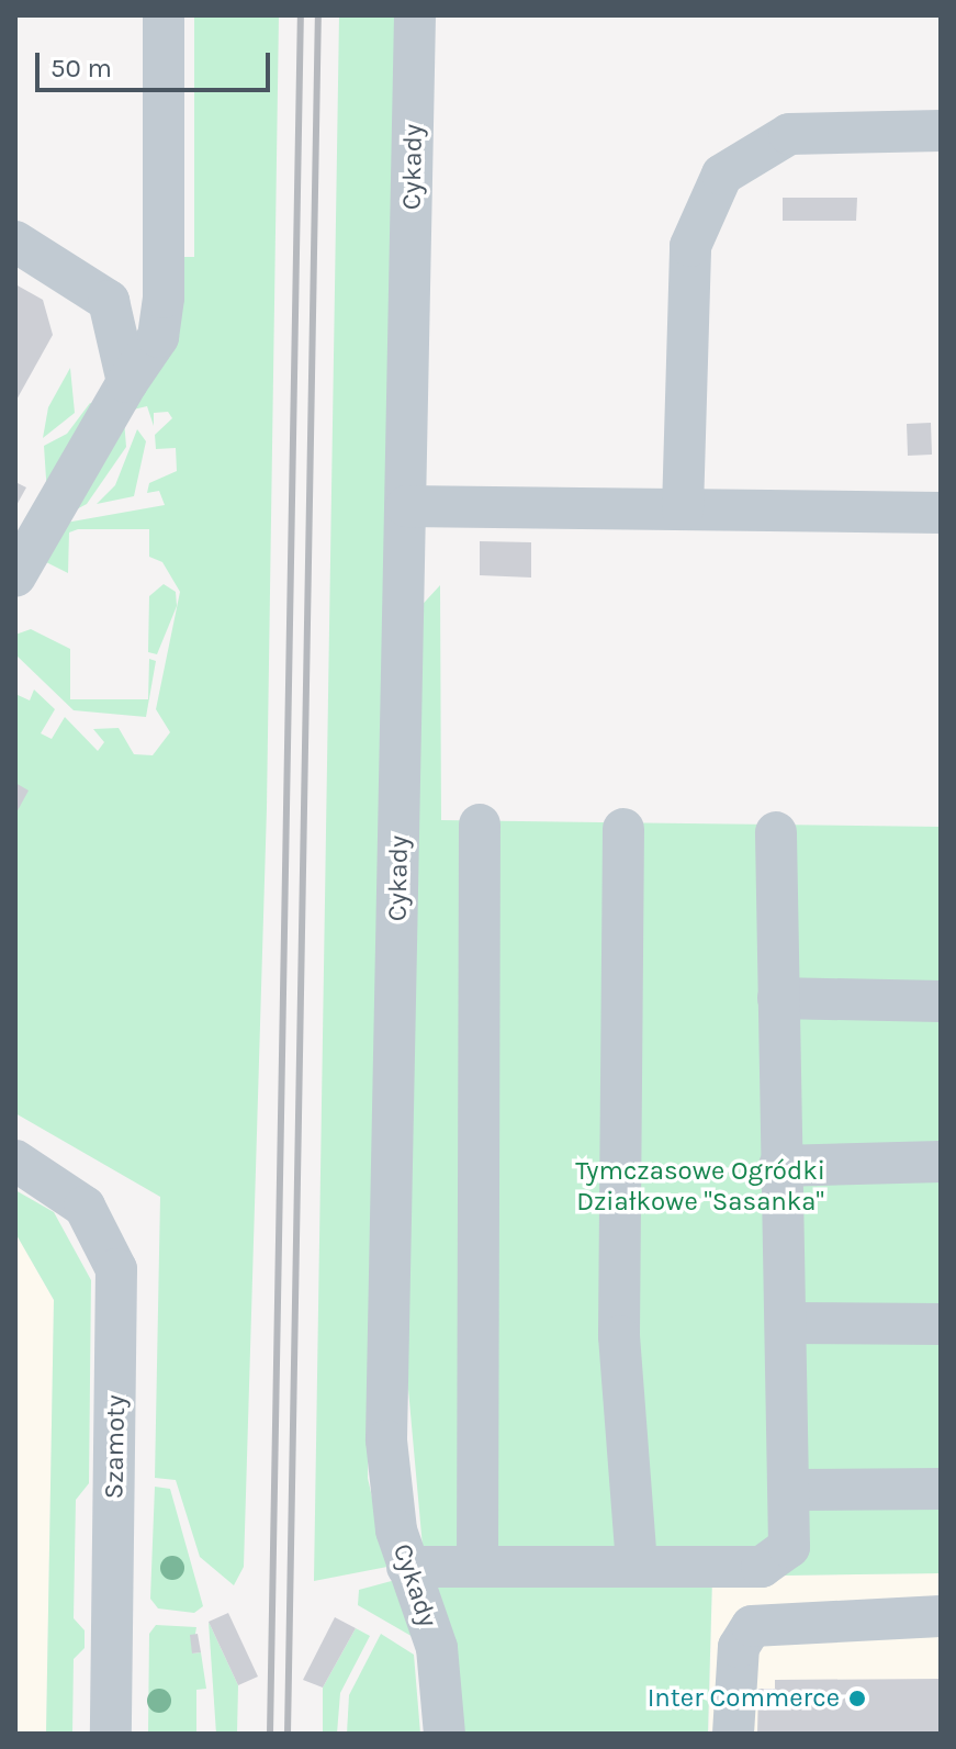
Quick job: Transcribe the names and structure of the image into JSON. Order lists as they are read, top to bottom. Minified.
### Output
{"streets":{"street":["Cykady","Szamoty"]},"parks":["Tymczasowe Ogródki Działkowe \"Sasanka\""],"places":["Inter Commerce"],"scale_bar":"50 m"}
